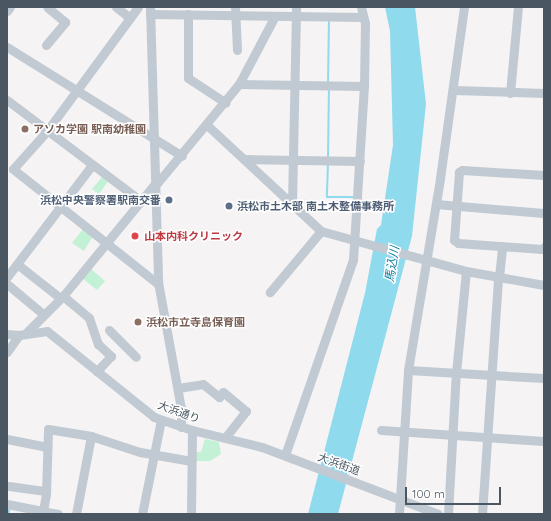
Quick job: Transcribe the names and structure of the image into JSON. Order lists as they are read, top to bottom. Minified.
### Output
{"streets":{"street":["大浜通り","大浜街道"]},"crossings":[["大浜通り","大浜街道"]],"water":["馬込川"],"places":["アソカ学園 駅南幼稚園","浜松中央警察署駅南交番","浜松市土木部 南土木整備事務所","山本内科クリニック","浜松市立寺島保育園"],"scale_bar":"100 m"}
